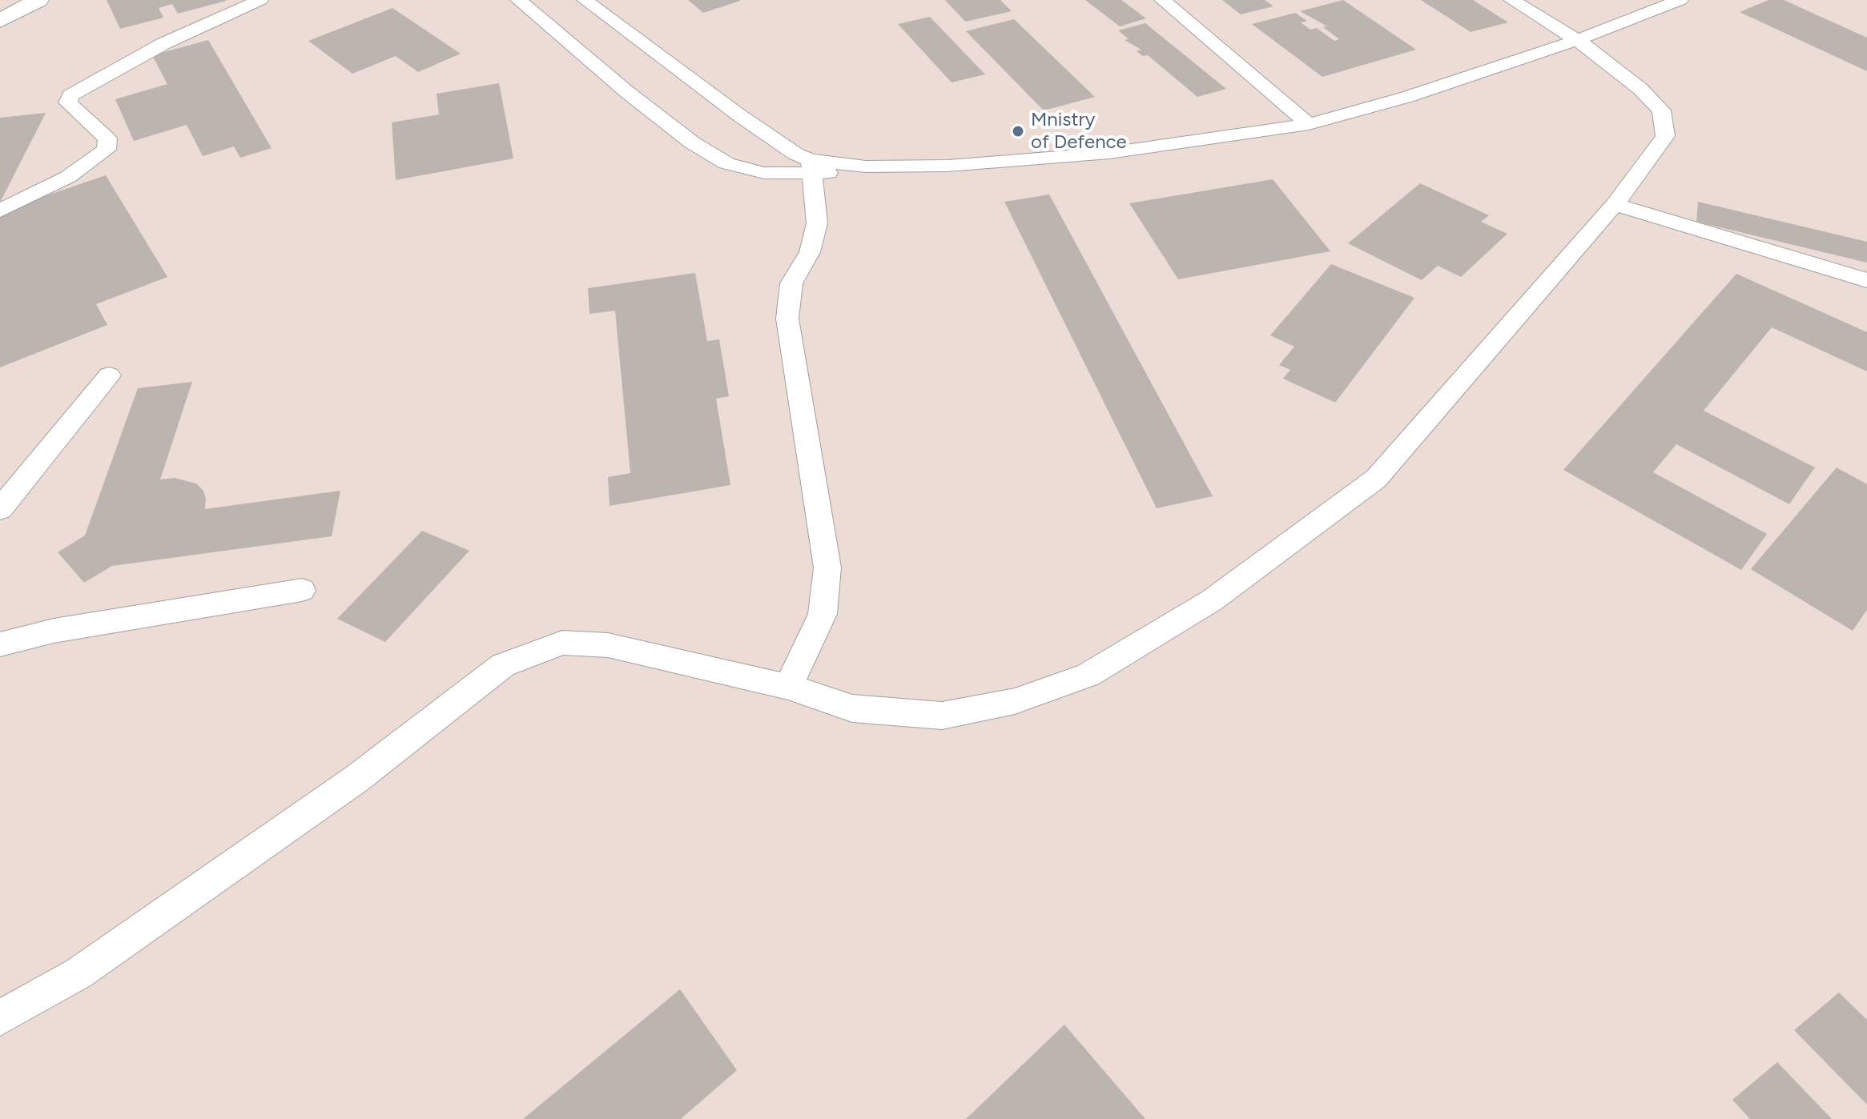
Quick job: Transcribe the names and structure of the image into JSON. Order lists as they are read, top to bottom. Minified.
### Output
{"places":["Mnistry of Defence"]}
